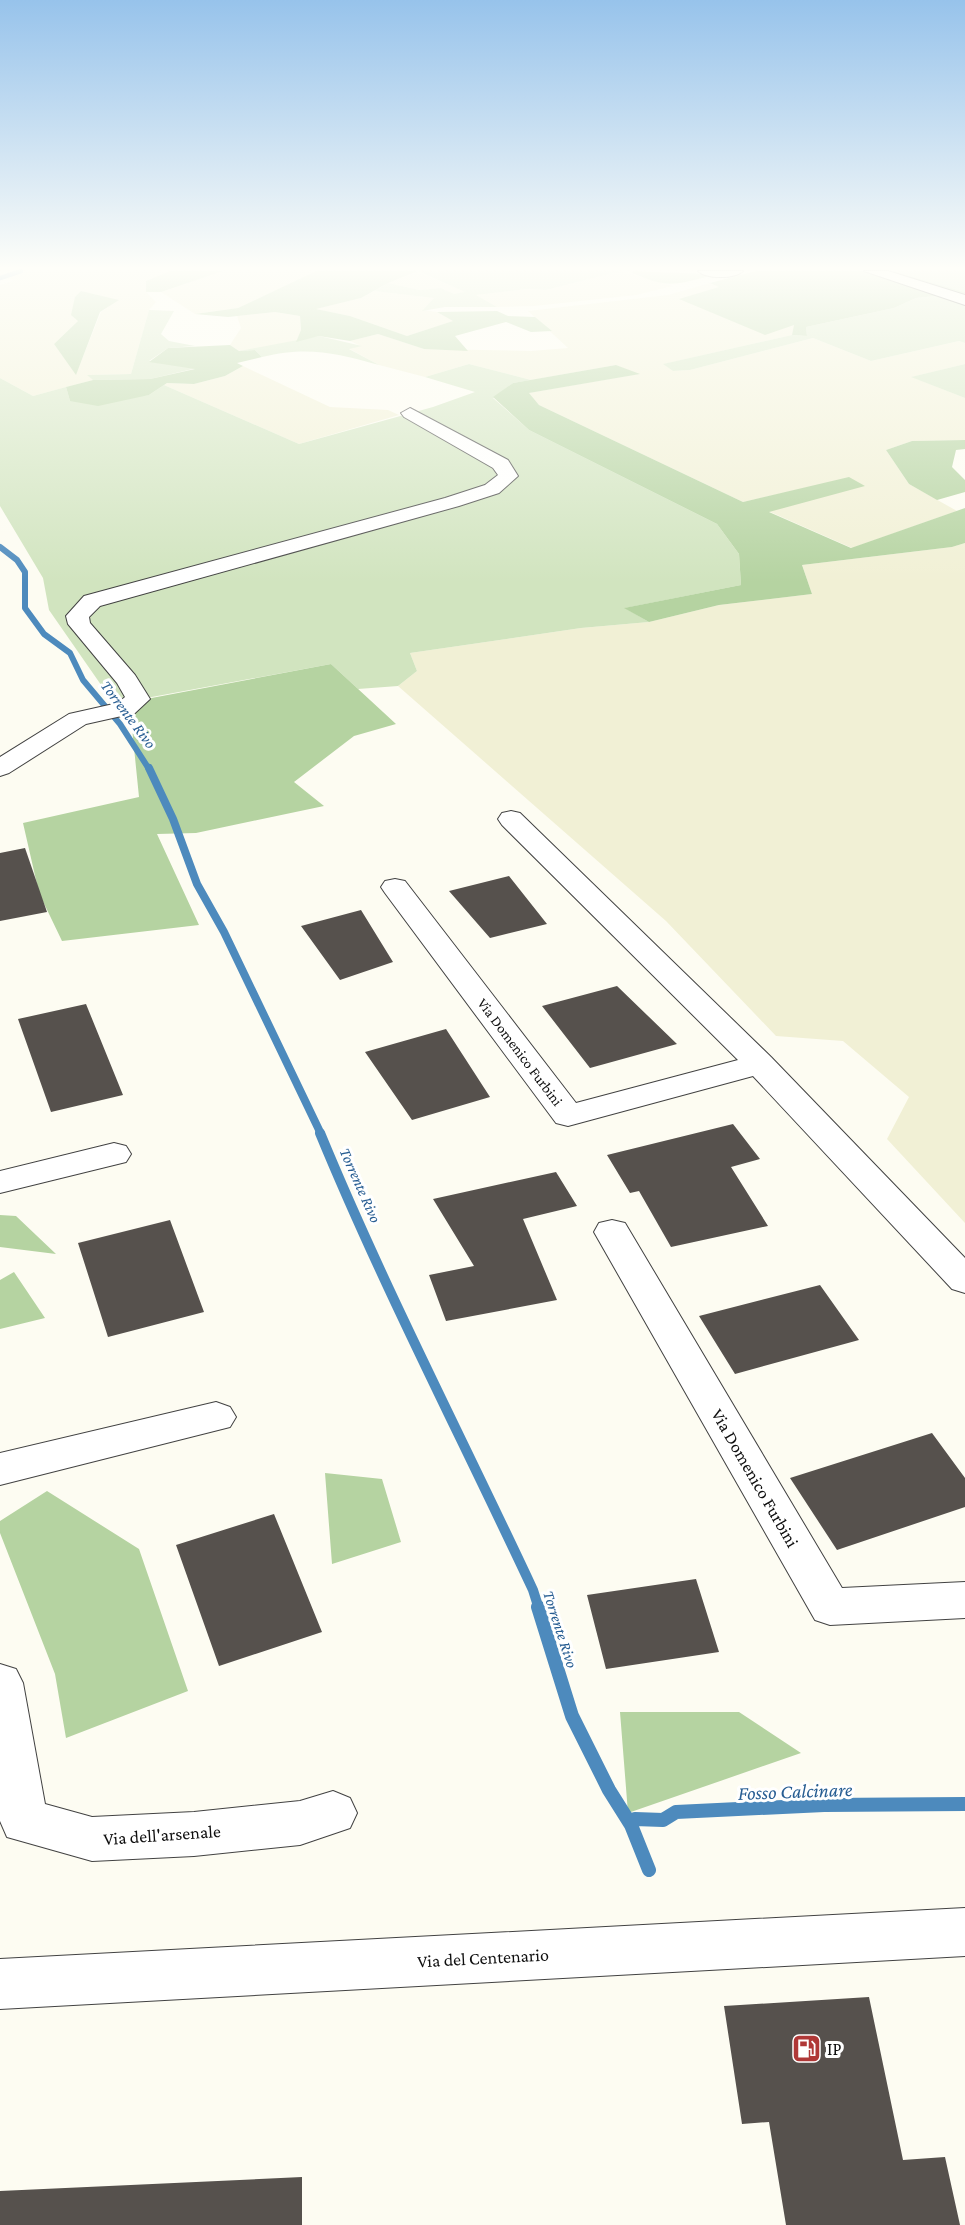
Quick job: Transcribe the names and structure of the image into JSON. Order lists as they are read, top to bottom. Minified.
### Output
{"streets":{"street":["Via Domenico Furbini","Via dell'arsenale","Via del Centenario"]},"water":["Torrente Rivo","Fosso Calcinare"],"places":{"fuel station":["IP"]}}
